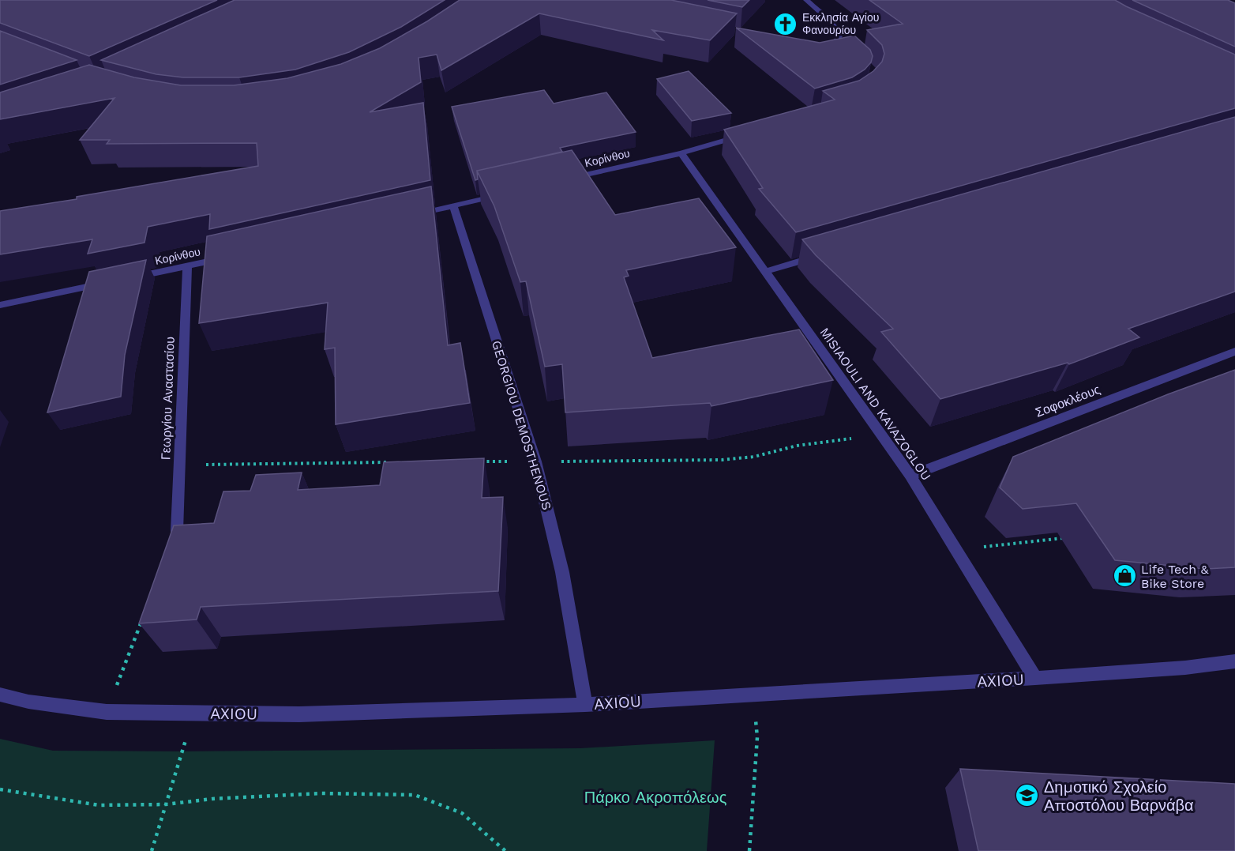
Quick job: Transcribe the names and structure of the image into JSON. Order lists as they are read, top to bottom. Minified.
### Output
{"streets":{"street":["Κορίνθου","Γεωργίου Αναστασίου","Σοφοκλέους","MISIAOULI AND KAVAZOGLOU","GEORGIOU DEMOSTHENOUS","AXIOU"]},"crossings":[["Κορίνθου","Γεωργίου Αναστασίου"],["Κορίνθου","MISIAOULI AND KAVAZOGLOU"],["Σοφοκλέους","MISIAOULI AND KAVAZOGLOU"],["MISIAOULI AND KAVAZOGLOU","AXIOU"],["GEORGIOU DEMOSTHENOUS","AXIOU"]],"parks":["Πάρκο Ακροπόλεως"],"places":{"church":["Εκκλησία Αγίου Φανουρίου"],"shop":["Life Tech & Bike Store"],"school or university":["Δημοτικό Σχολείο Αποστόλου Βαρνάβα"]}}
